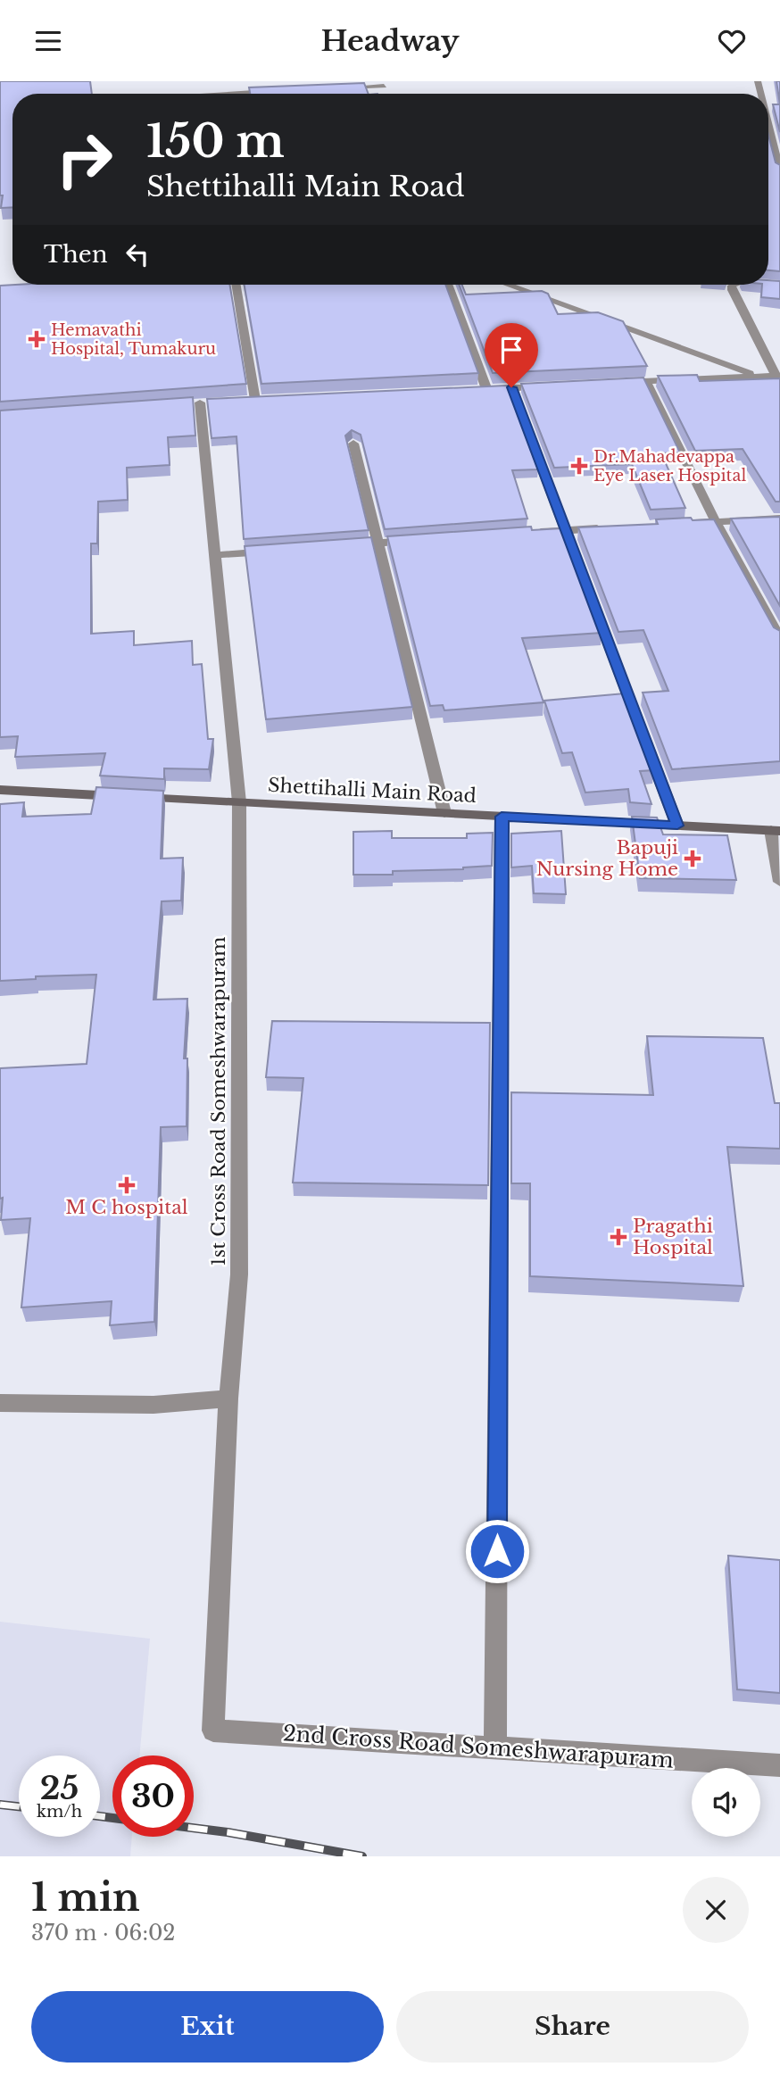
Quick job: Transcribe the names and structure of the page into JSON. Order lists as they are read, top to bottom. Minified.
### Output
{"streets":{"street":["Shettihalli Main Road","1st Cross Road Someshwarapuram","2nd Cross Road Someshwarapuram"]},"crossings":[["Shettihalli Main Road","1st Cross Road Someshwarapuram"],["1st Cross Road Someshwarapuram","2nd Cross Road Someshwarapuram"]],"places":{"health":["Hemavathi Hospital, Tumakuru","Dr.Mahadevappa Eye Laser Hospital","Bapuji Nursing Home","M C hospital","Pragathi Hospital"]},"page":{"header":"Headway","turn":["150 m","Shettihalli Main Road"],"then":"Then","speed":"25 km/h","limit":"30","heading":["1 min","370 m · 06:02"],"buttons":["Exit","Share"]}}
